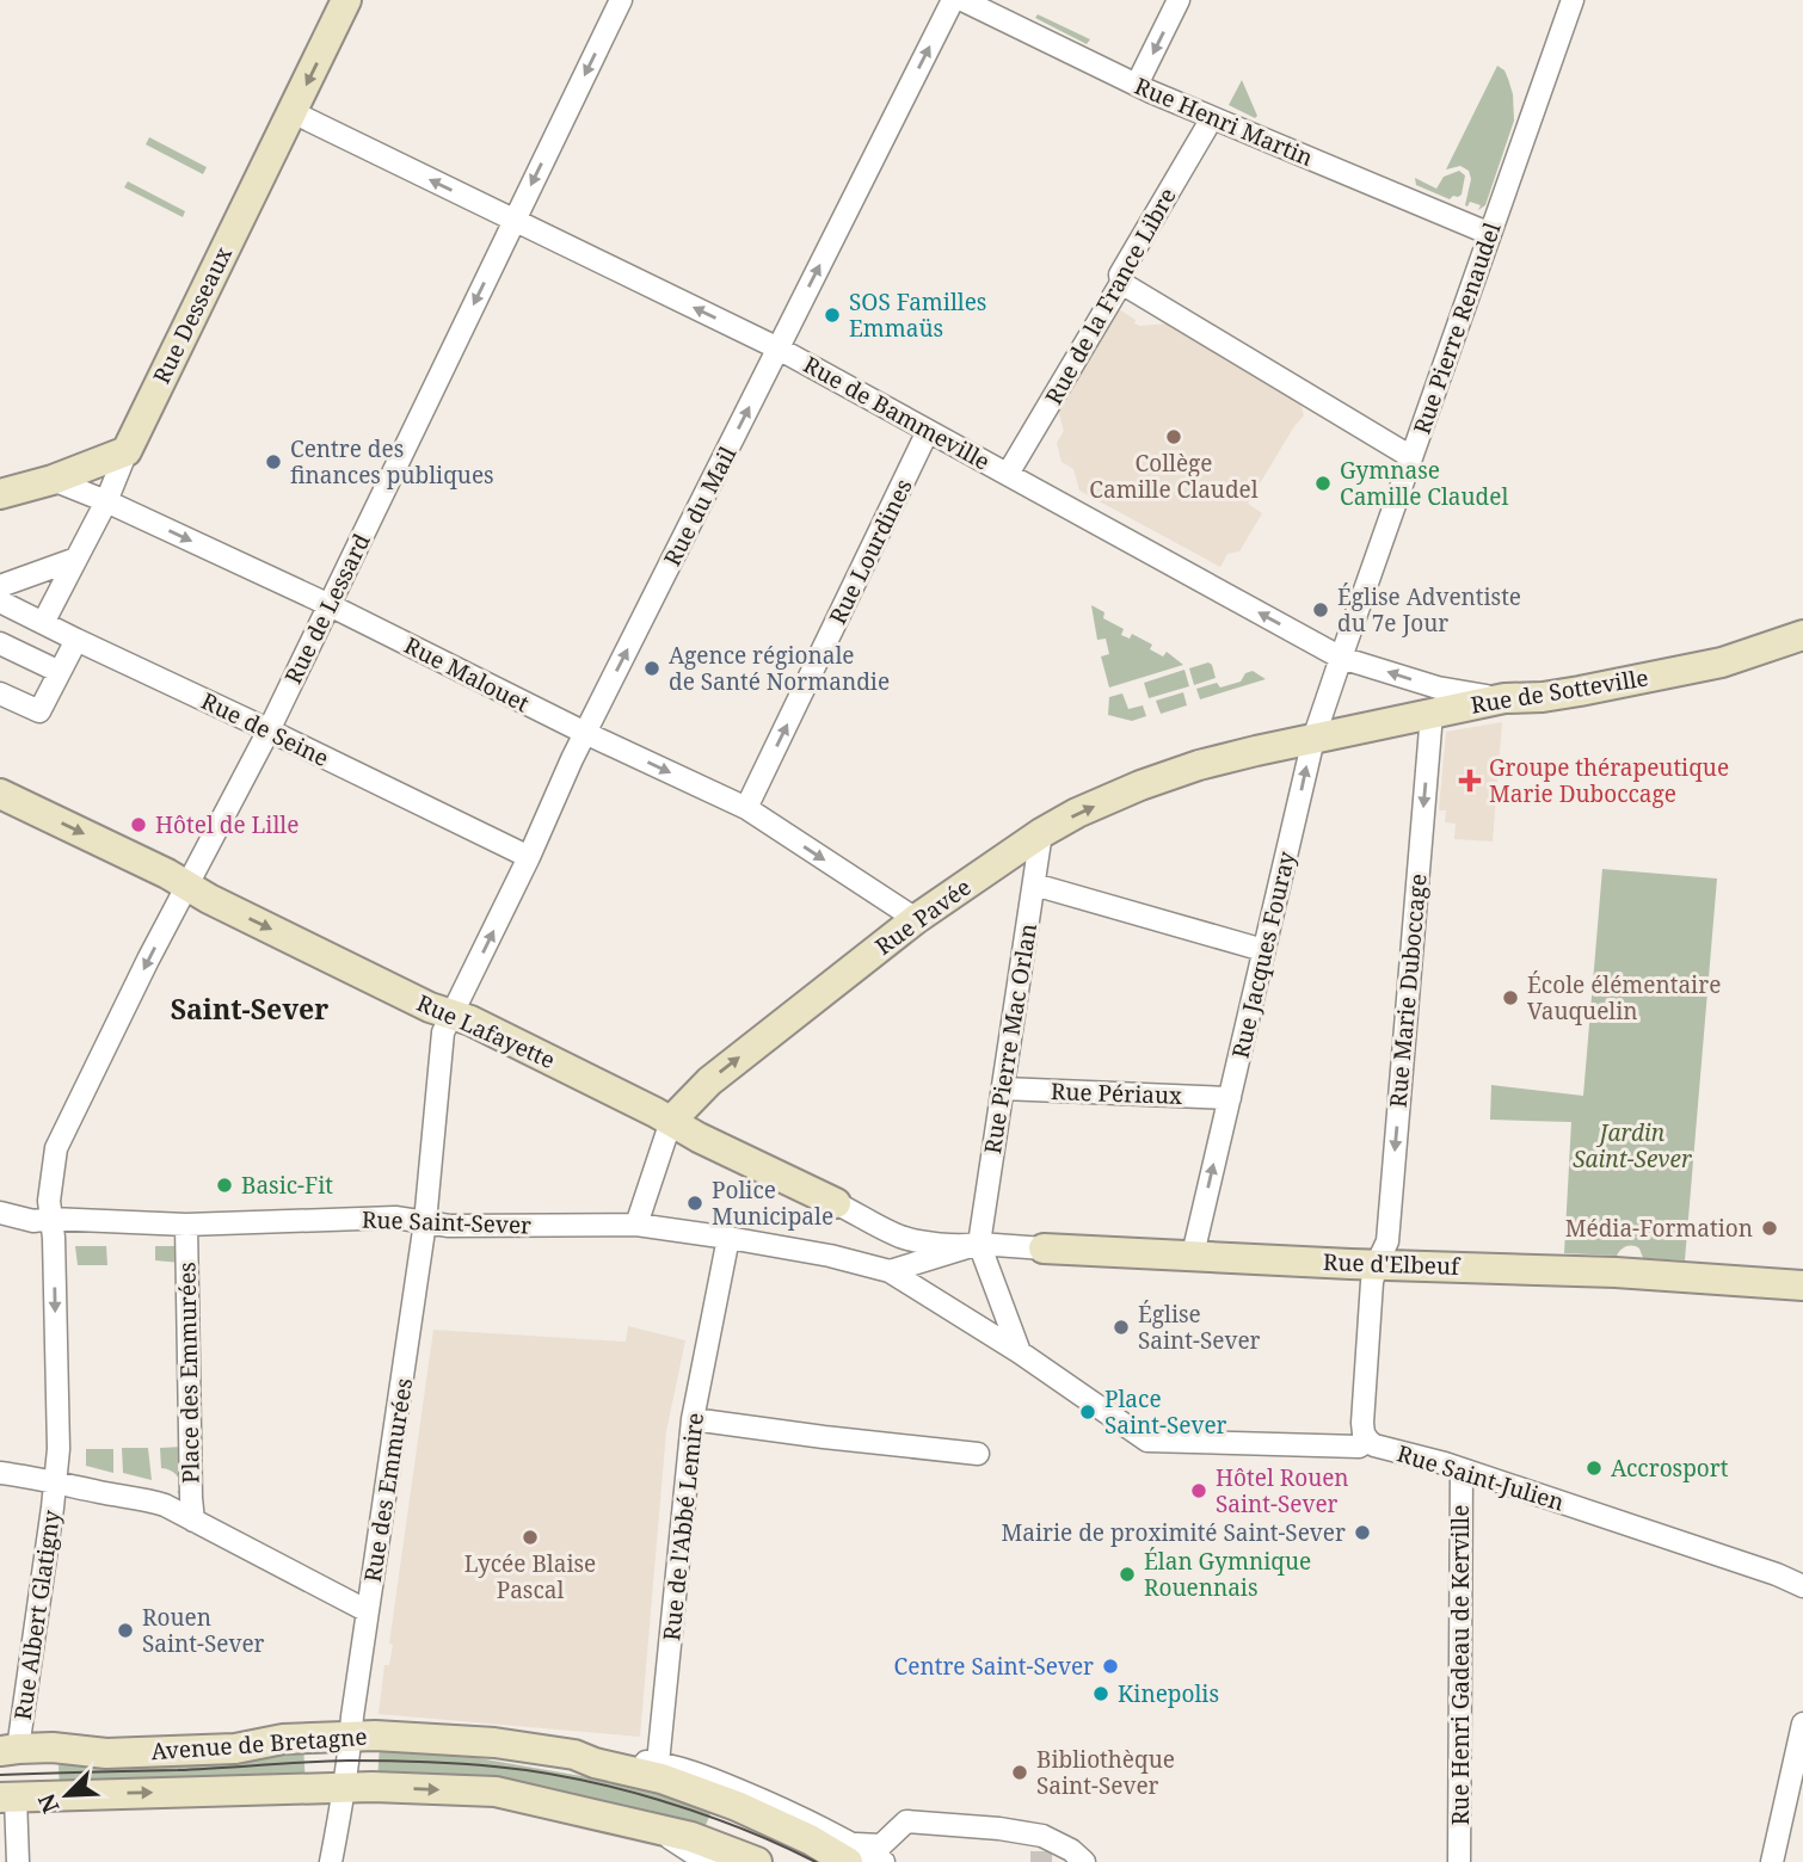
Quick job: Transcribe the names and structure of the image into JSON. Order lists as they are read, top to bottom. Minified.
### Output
{"streets":{"street":["Rue Henri Martin","Rue de la France Libre","Rue Desseaux","Rue Pierre Renaudel","Rue de Bammeville","Rue du Mail","Rue Lourdines","Rue de Lessard","Rue Malouet","Rue de Sotteville","Rue de Seine","Rue Pavée","Rue Jacques Fouray","Rue Marie Duboccage","Rue Lafayette","Rue Pierre Mac Orlan","Rue Périaux","Rue Saint-Sever","Rue d'Elbeuf","Place des Emmurées","Rue Saint-Julien","Rue des Emmurées","Rue de l'Abbé Lemire","Rue Albert Glatigny","Rue Henri Gadeau de Kerville","Avenue de Bretagne"]},"crossings":[["Rue Henri Martin","Rue de la France Libre"],["Rue Henri Martin","Rue Pierre Renaudel"],["Rue de la France Libre","Rue de Bammeville"],["Rue Desseaux","Rue de Bammeville"],["Rue Desseaux","Rue Malouet"],["Rue Desseaux","Rue de Seine"],["Rue Pierre Renaudel","Rue de Bammeville"],["Rue Pierre Renaudel","Rue Jacques Fouray"],["Rue de Bammeville","Rue du Mail"],["Rue de Bammeville","Rue Lourdines"],["Rue de Bammeville","Rue de Lessard"],["Rue de Bammeville","Rue de Sotteville"],["Rue de Bammeville","Rue Jacques Fouray"],["Rue du Mail","Rue Malouet"],["Rue du Mail","Rue de Seine"],["Rue du Mail","Rue Lafayette"],["Rue du Mail","Rue Saint-Sever"],["Rue du Mail","Rue des Emmurées"],["Rue Lourdines","Rue Malouet"],["Rue de Lessard","Rue Malouet"],["Rue de Lessard","Rue de Seine"],["Rue de Lessard","Rue Lafayette"],["Rue de Lessard","Rue Saint-Sever"],["Rue Malouet","Rue Pavée"],["Rue de Sotteville","Rue Pavée"],["Rue de Sotteville","Rue Jacques Fouray"],["Rue de Sotteville","Rue Marie Duboccage"],["Rue Pavée","Rue Jacques Fouray"],["Rue Pavée","Rue Lafayette"],["Rue Pavée","Rue Pierre Mac Orlan"],["Rue Pavée","Rue Saint-Sever"],["Rue Jacques Fouray","Rue Périaux"],["Rue Jacques Fouray","Rue d'Elbeuf"],["Rue Marie Duboccage","Rue d'Elbeuf"],["Rue Marie Duboccage","Rue Saint-Julien"],["Rue Lafayette","Rue Pierre Mac Orlan"],["Rue Lafayette","Rue d'Elbeuf"],["Rue Pierre Mac Orlan","Rue Périaux"],["Rue Pierre Mac Orlan","Rue d'Elbeuf"],["Rue Saint-Sever","Place des Emmurées"],["Rue Saint-Sever","Rue Saint-Julien"],["Rue Saint-Sever","Rue des Emmurées"],["Rue Saint-Sever","Rue de l'Abbé Lemire"],["Rue Saint-Julien","Rue Henri Gadeau de Kerville"],["Rue des Emmurées","Avenue de Bretagne"],["Rue Albert Glatigny","Avenue de Bretagne"]],"one_way":["Rue de Bammeville","Rue du Mail","Rue Lourdines","Rue de Lessard","Rue Malouet","Rue Pavée","Rue Jacques Fouray","Rue Marie Duboccage","Rue Lafayette"],"districts":["Saint-Sever"],"parks":["Jardin Saint-Sever"],"places":{"other":["SOS Familles Emmaüs","Collège Camille Claudel","Centre des finances publiques","Gymnase Camille Claudel","Église Adventiste du 7e Jour","Agence régionale de Santé Normandie","Hôtel de Lille","École élémentaire Vauquelin","Basic-Fit","Police Municipale","Média-Formation","Église Saint-Sever","Place Saint-Sever","Accrosport","Hôtel Rouen Saint-Sever","Mairie de proximité Saint-Sever","Lycée Blaise Pascal","Élan Gymnique Rouennais","Rouen Saint-Sever","Centre Saint-Sever","Kinepolis","Bibliothèque Saint-Sever"],"health":["Groupe thérapeutique Marie Duboccage"]},"north":"bottom left"}
